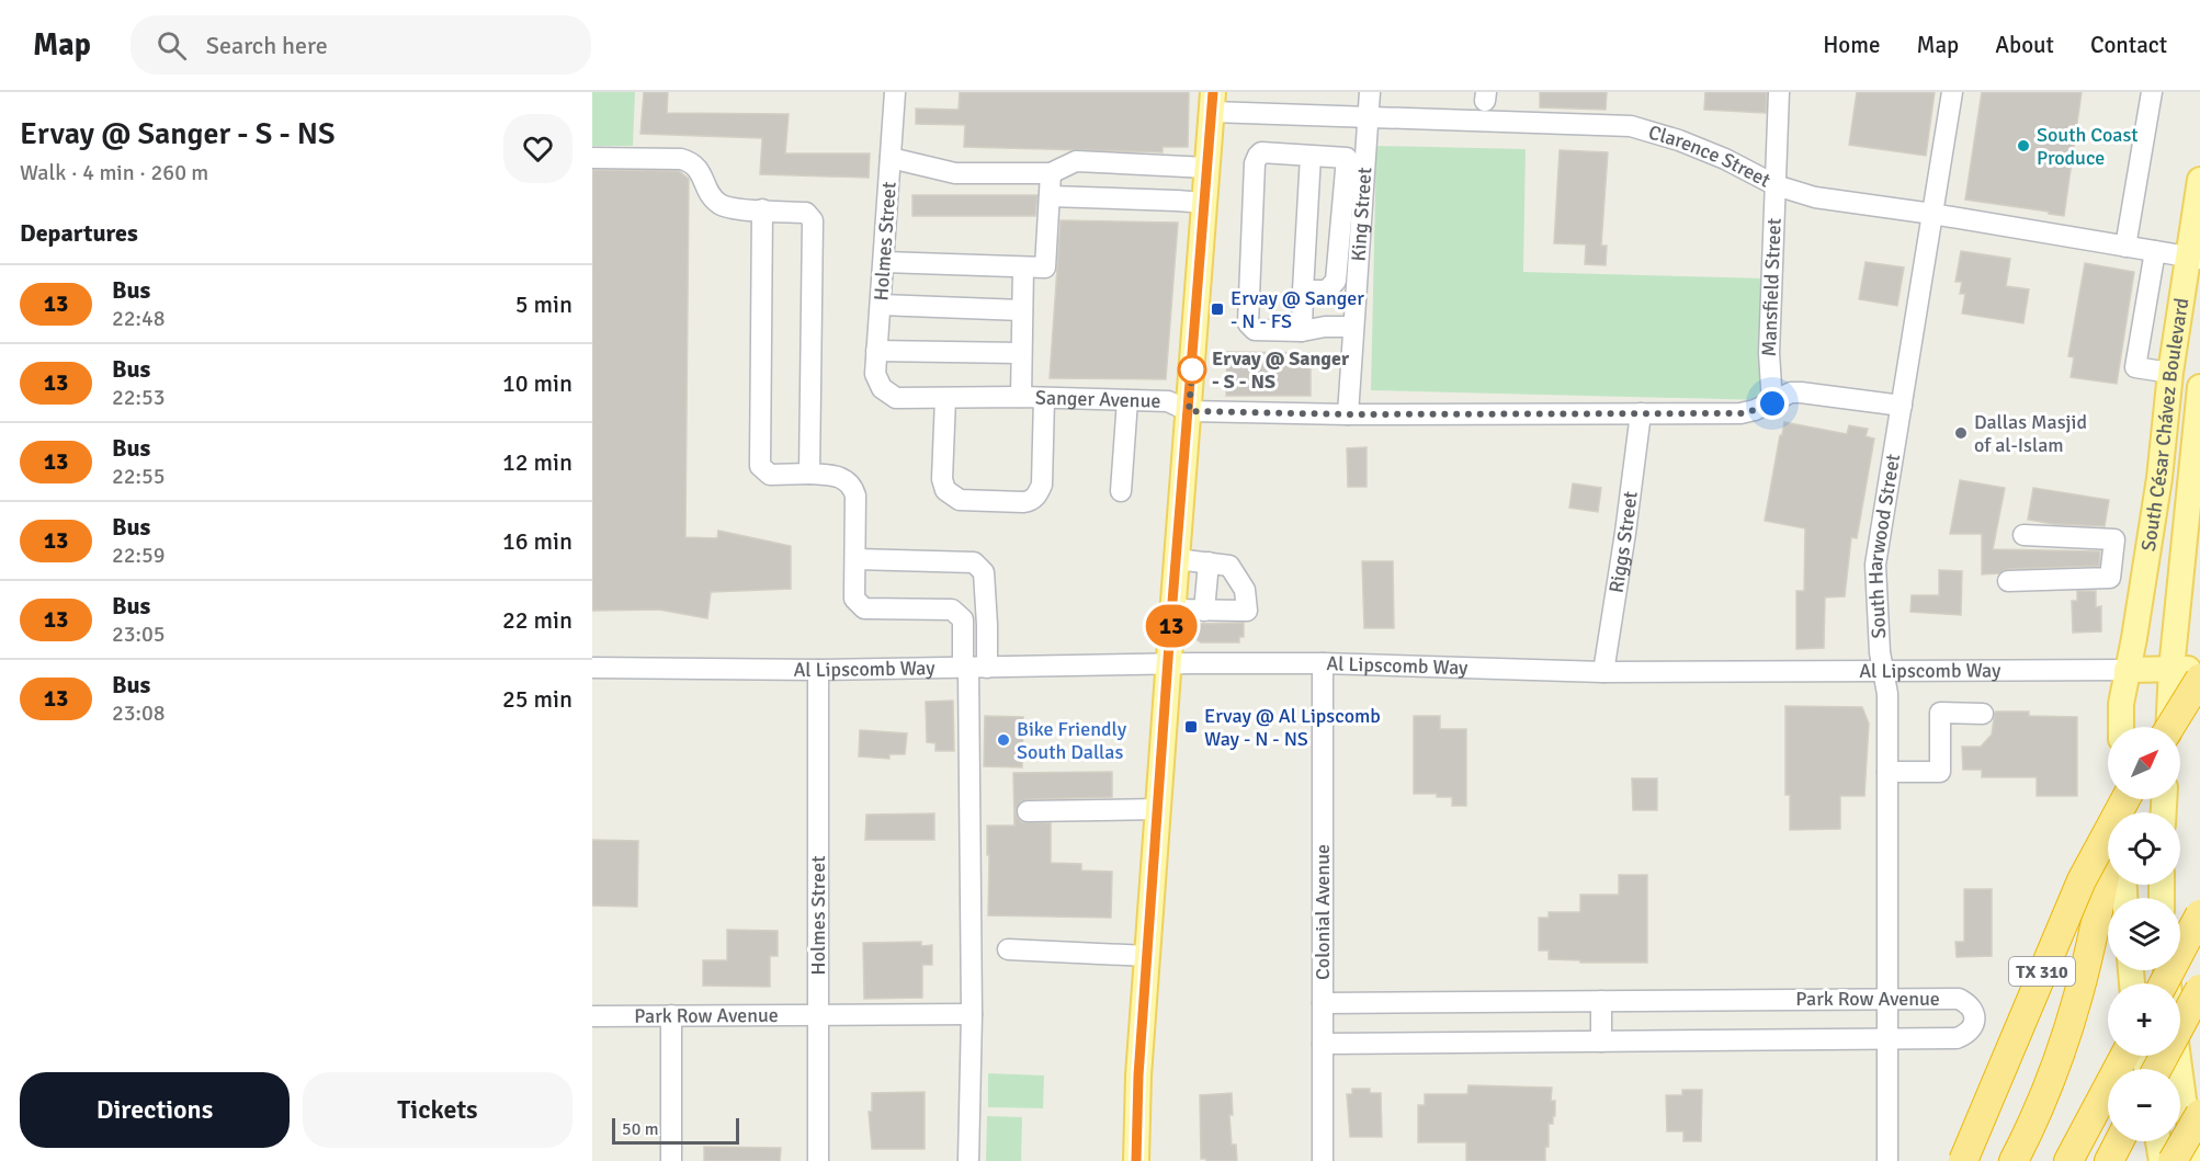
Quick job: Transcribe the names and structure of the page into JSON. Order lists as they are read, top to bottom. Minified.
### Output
{"streets":{"highway":["TX 310"],"main road":["South César Chávez Boulevard","Al Lipscomb Way"],"street":["Clarence Street","King Street","Holmes Street","Mansfield Street","Sanger Avenue","Riggs Street","South Harwood Street","Colonial Avenue","Park Row Avenue"]},"crossings":[["Clarence Street","King Street"],["Clarence Street","Mansfield Street"],["Clarence Street","South César Chávez Boulevard"],["Clarence Street","South Harwood Street"],["King Street","Sanger Avenue"],["Holmes Street","Sanger Avenue"],["Holmes Street","Al Lipscomb Way"],["Holmes Street","Park Row Avenue"],["Mansfield Street","Sanger Avenue"],["Sanger Avenue","Riggs Street"],["Sanger Avenue","South Harwood Street"],["South César Chávez Boulevard","Al Lipscomb Way"],["Riggs Street","Al Lipscomb Way"],["South Harwood Street","Al Lipscomb Way"],["South Harwood Street","Park Row Avenue"],["Al Lipscomb Way","Colonial Avenue"],["Colonial Avenue","Park Row Avenue"]],"places":{"other":["South Coast Produce","Ervay @ Sanger - S - NS","Dallas Masjid of al-Islam","Bike Friendly South Dallas"],"transit":["Ervay @ Sanger - N - FS","Ervay @ Al Lipscomb Way - N - NS"]},"lines":["bus line 13"],"scale_bar":"50 m","north":"top right","page":{"header":"Map","search":"Search here","nav":["Home","Map","About","Contact"],"heading":[["Ervay @ Sanger - S - NS","Walk · 4 min · 260 m"],"Departures"],"on_map":"13","list":[{"mark":"13","name":"Bus","note":"22:48","value":"5 min"},{"mark":"13","name":"Bus","note":"22:53","value":"10 min"},{"mark":"13","name":"Bus","note":"22:55","value":"12 min"},{"mark":"13","name":"Bus","note":"22:59","value":"16 min"},{"mark":"13","name":"Bus","note":"23:05","value":"22 min"},{"mark":"13","name":"Bus","note":"23:08","value":"25 min"}],"map_buttons":["+","−"],"buttons":["Directions","Tickets"],"scale":"50 m"}}
